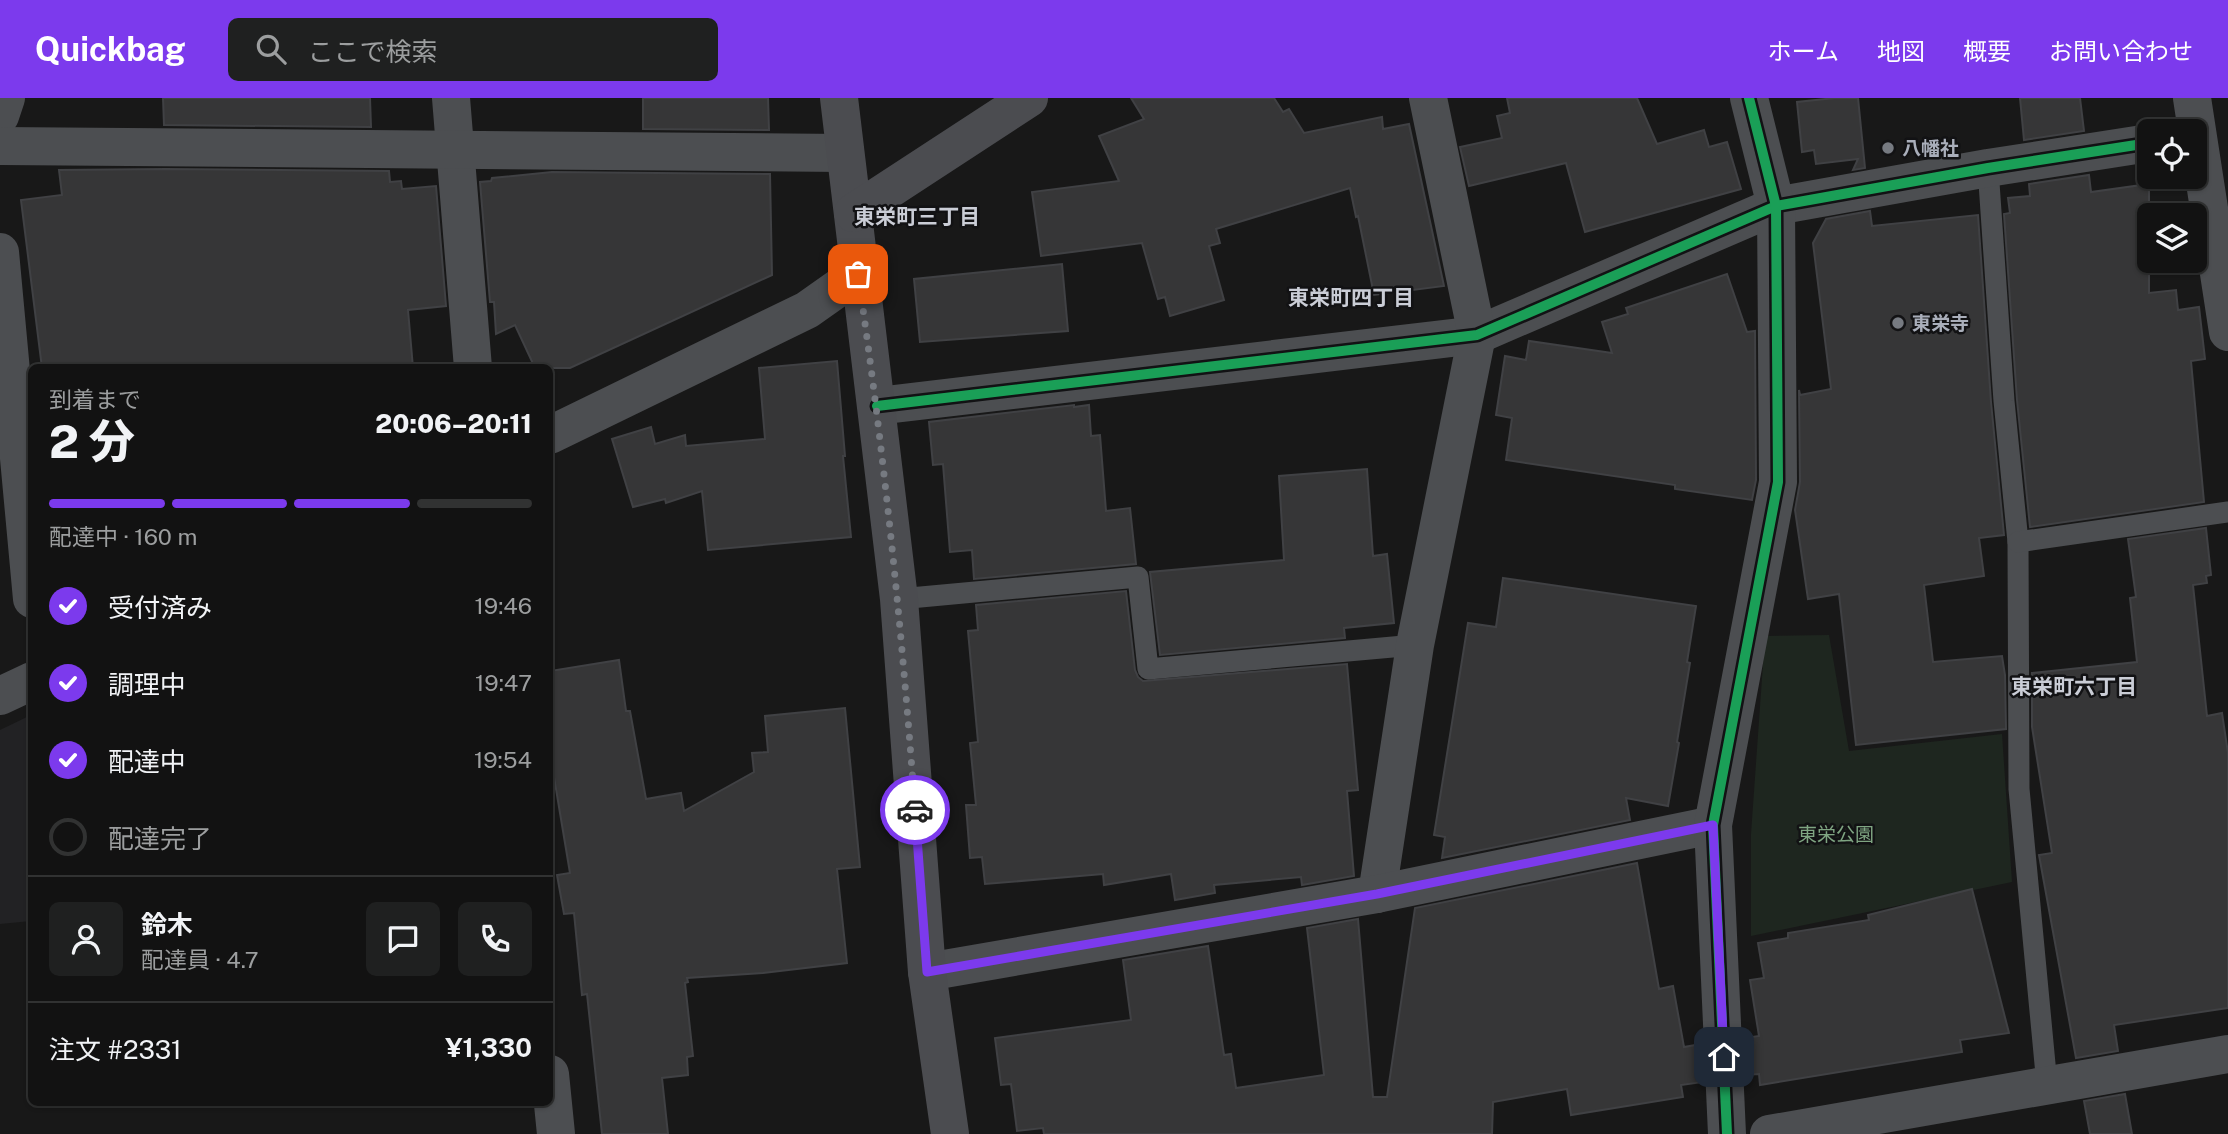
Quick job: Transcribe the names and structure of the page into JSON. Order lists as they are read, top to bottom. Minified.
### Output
{"districts":["東栄町三丁目","東栄町四丁目","東栄町六丁目"],"parks":["東栄公園"],"places":["八幡社","東栄寺"],"page":{"header":"Quickbag","search":"ここで検索","nav":["ホーム","地図","概要","お問い合わせ"],"heading":["2 分","到着まで","20:06–20:11"],"panel":["鈴木","配達員 · 4.7","注文 #2331","¥1,330"],"bar":"配達中 · 160 m","list":[["受付済み","19:46"],["調理中","19:47"],["配達中","19:54"],"配達完了"]}}
